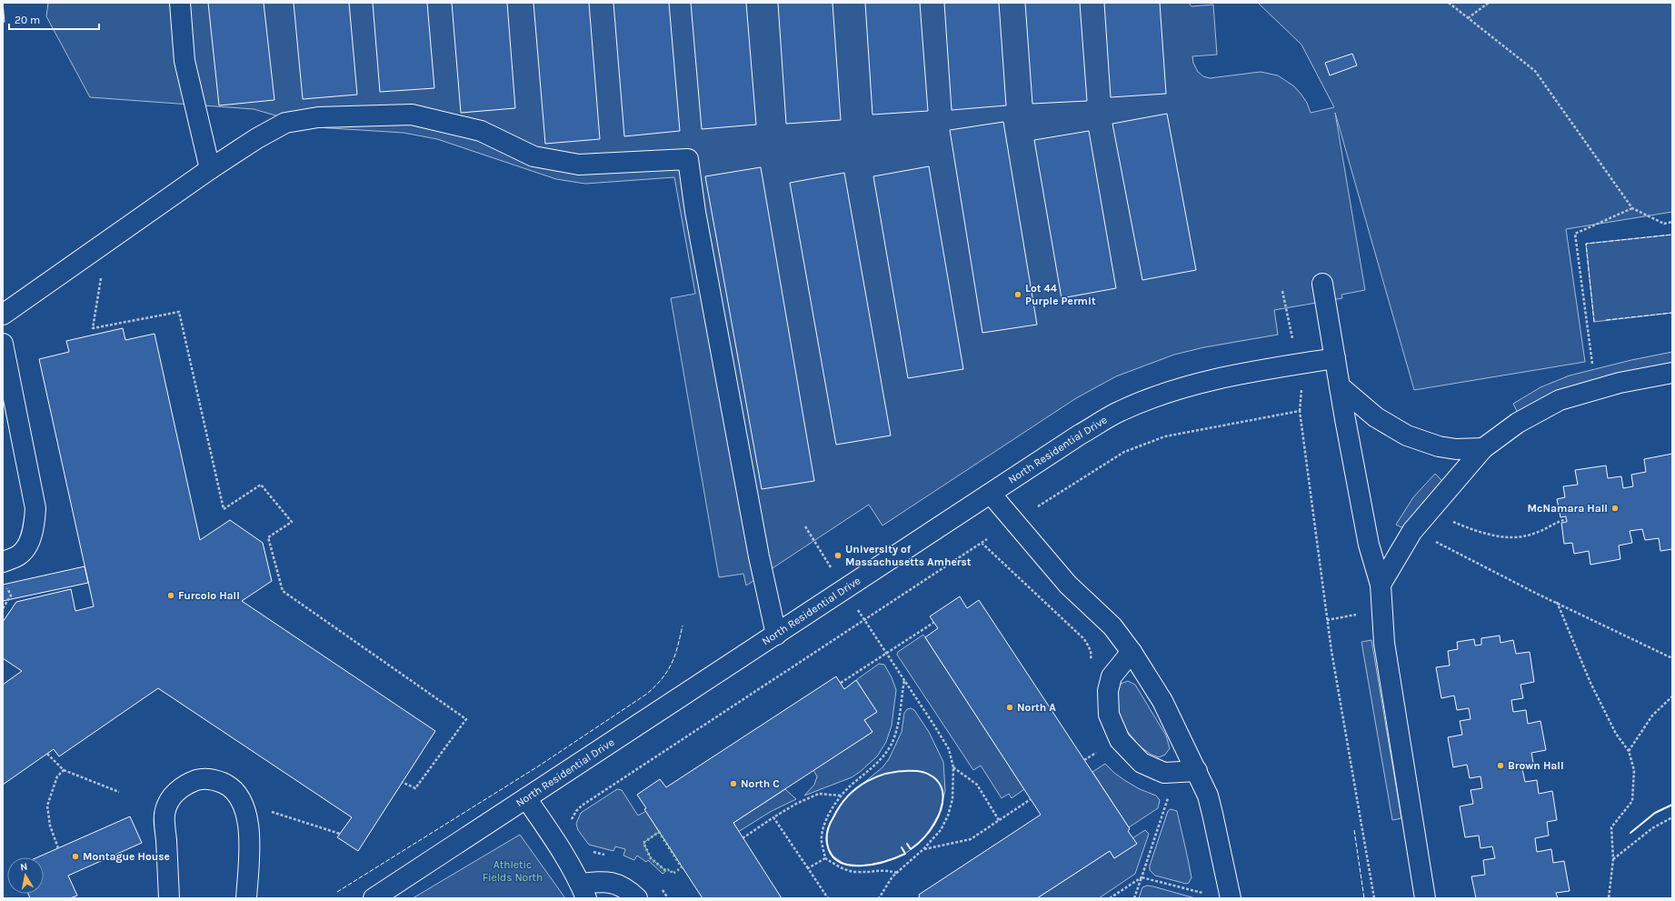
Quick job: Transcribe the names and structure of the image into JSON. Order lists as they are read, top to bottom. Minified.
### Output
{"streets":{"lane":["North Residential Drive"]},"parks":["Athletic Fields North"],"places":["Lot 44 Purple Permit","McNamara Hall","University of Massachusetts Amherst","Furcolo Hall","North A","Brown Hall","North C","Montague House"],"scale_bar":"20 m","north":"top"}
